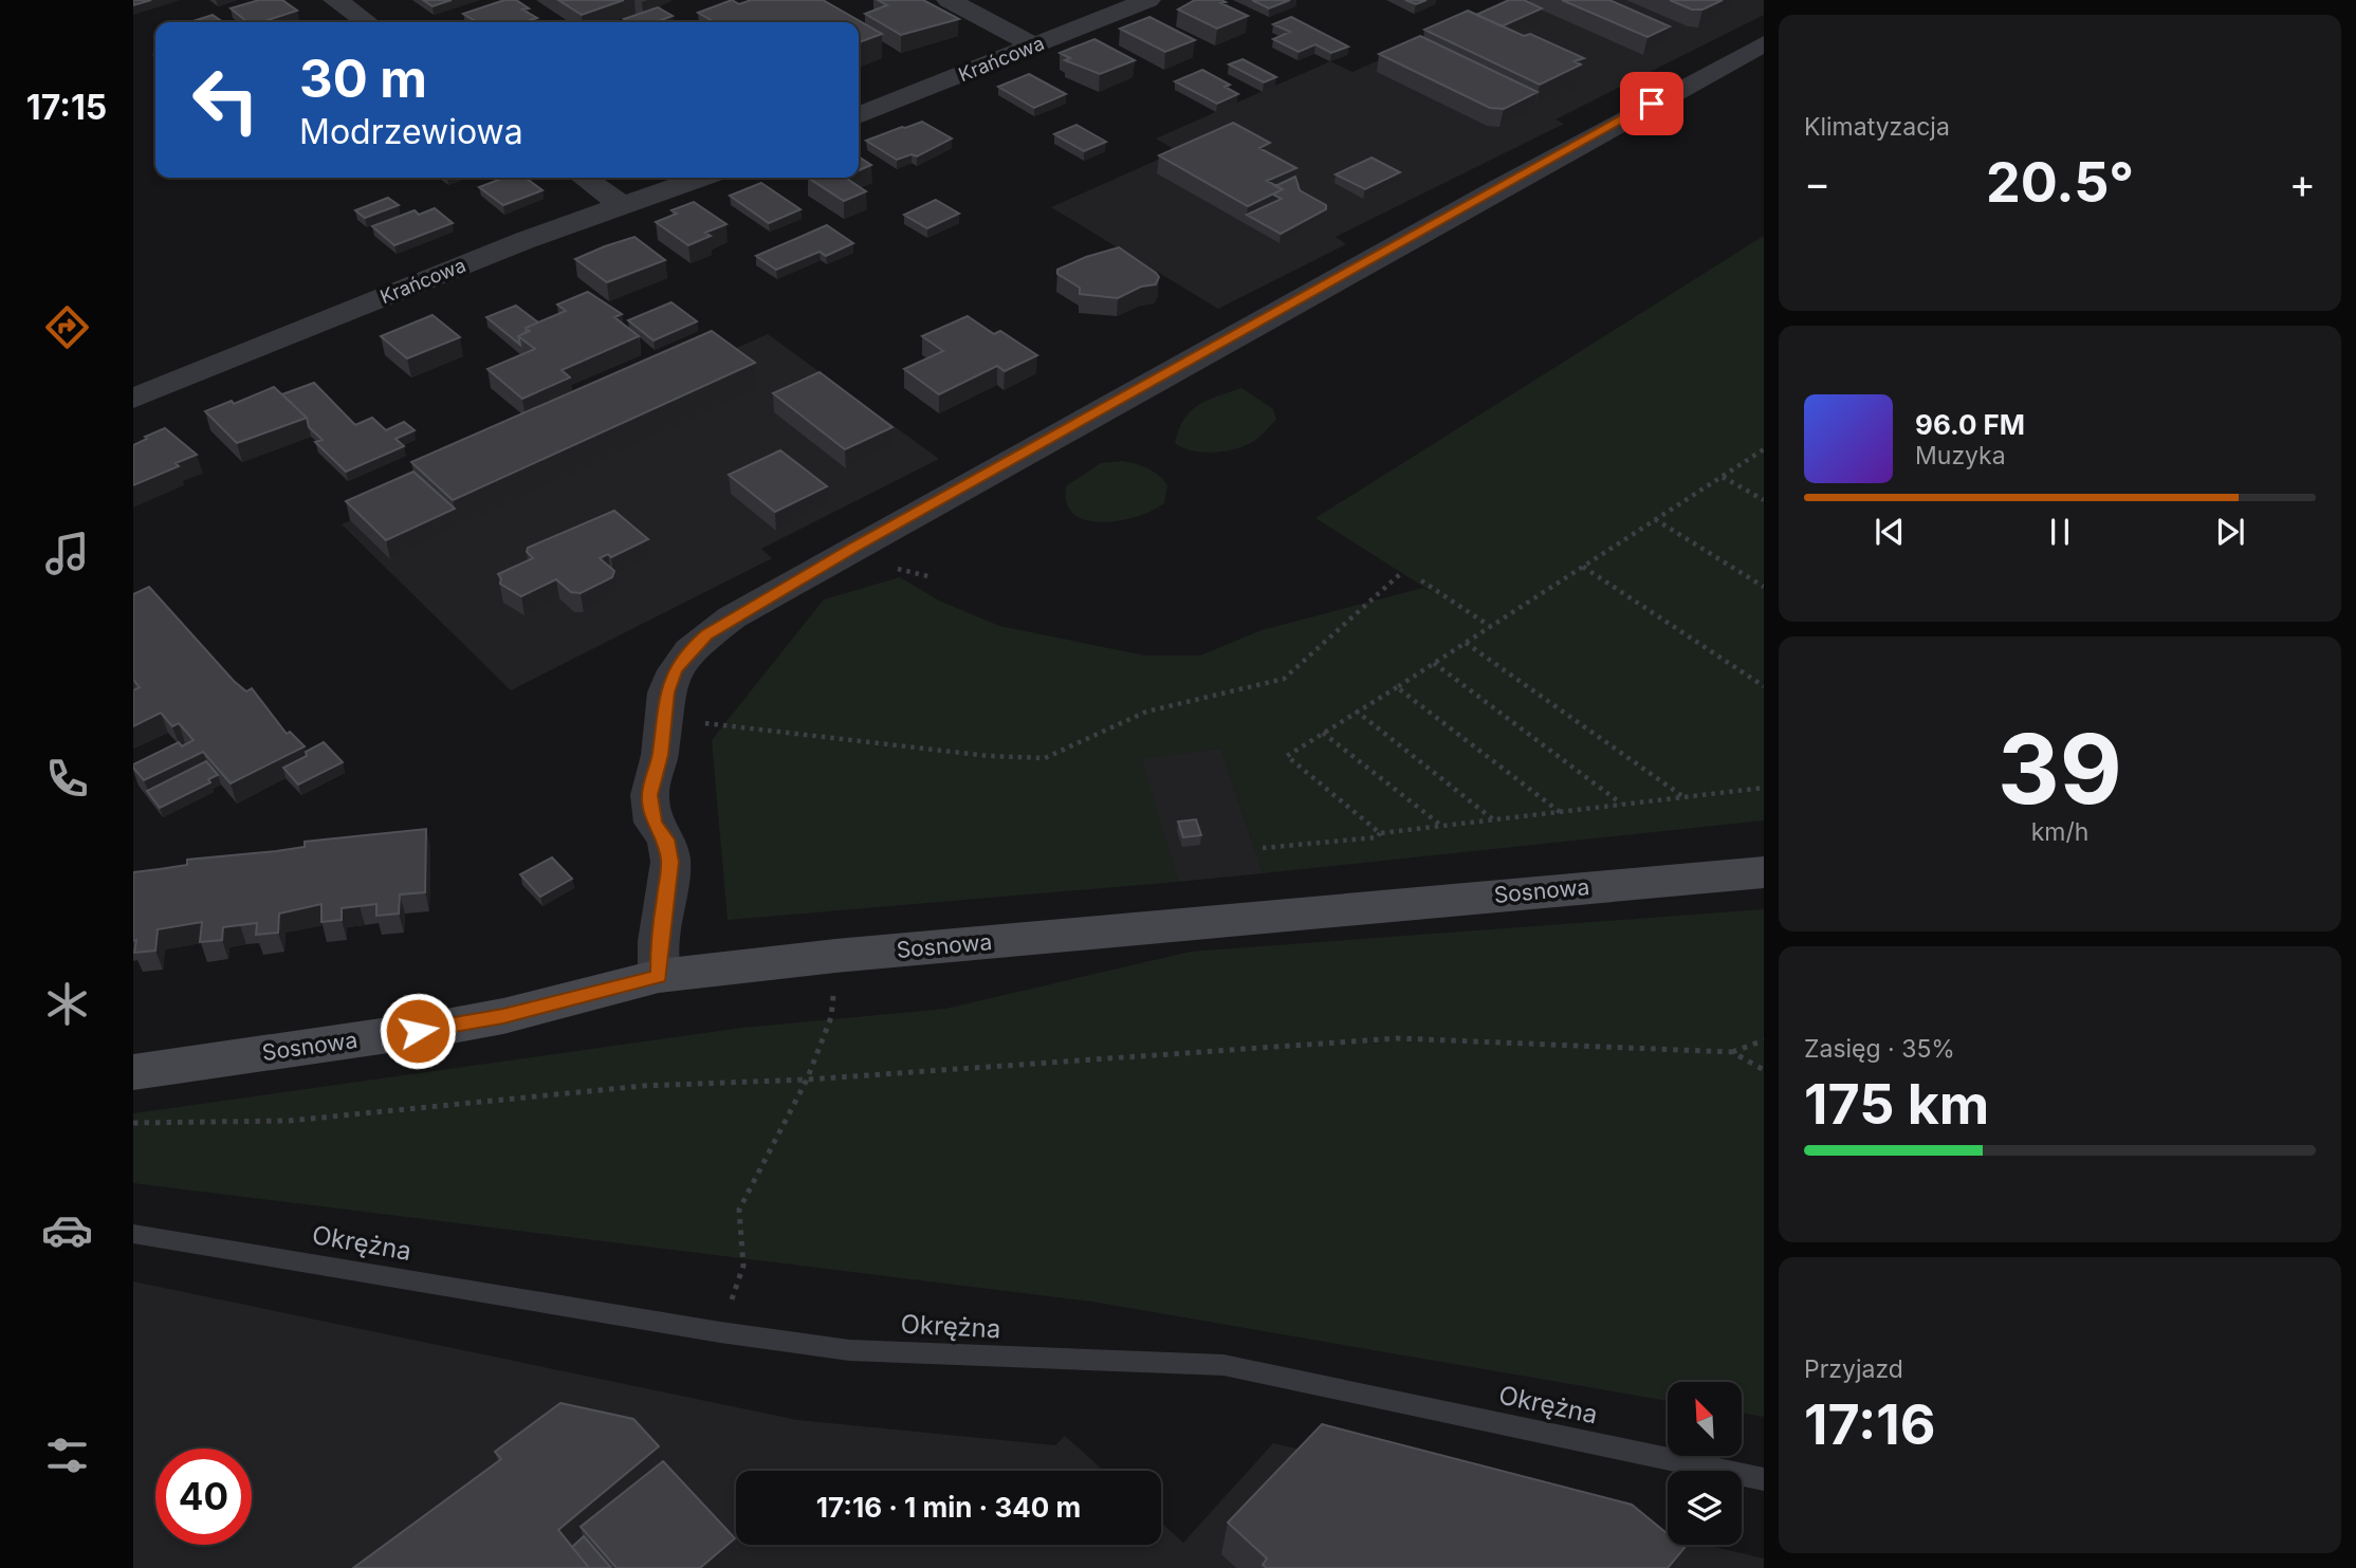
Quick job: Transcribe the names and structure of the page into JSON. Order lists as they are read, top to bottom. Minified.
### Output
{"streets":{"street":["Krańcowa","Sosnowa"],"lane":["Okrężna"]},"north":"top left","page":{"tabs":"17:15","tile":["Klimatyzacja",["39","km/h"],["Zasięg · 35%","175 km"],["Przyjazd","17:16"]],"turn":["30 m","Modrzewiowa"],"heat":["−","20.5°","+"],"song":["96.0 FM","Muzyka"],"limit":"40","trip":"17:16 · 1 min · 340 m"}}
